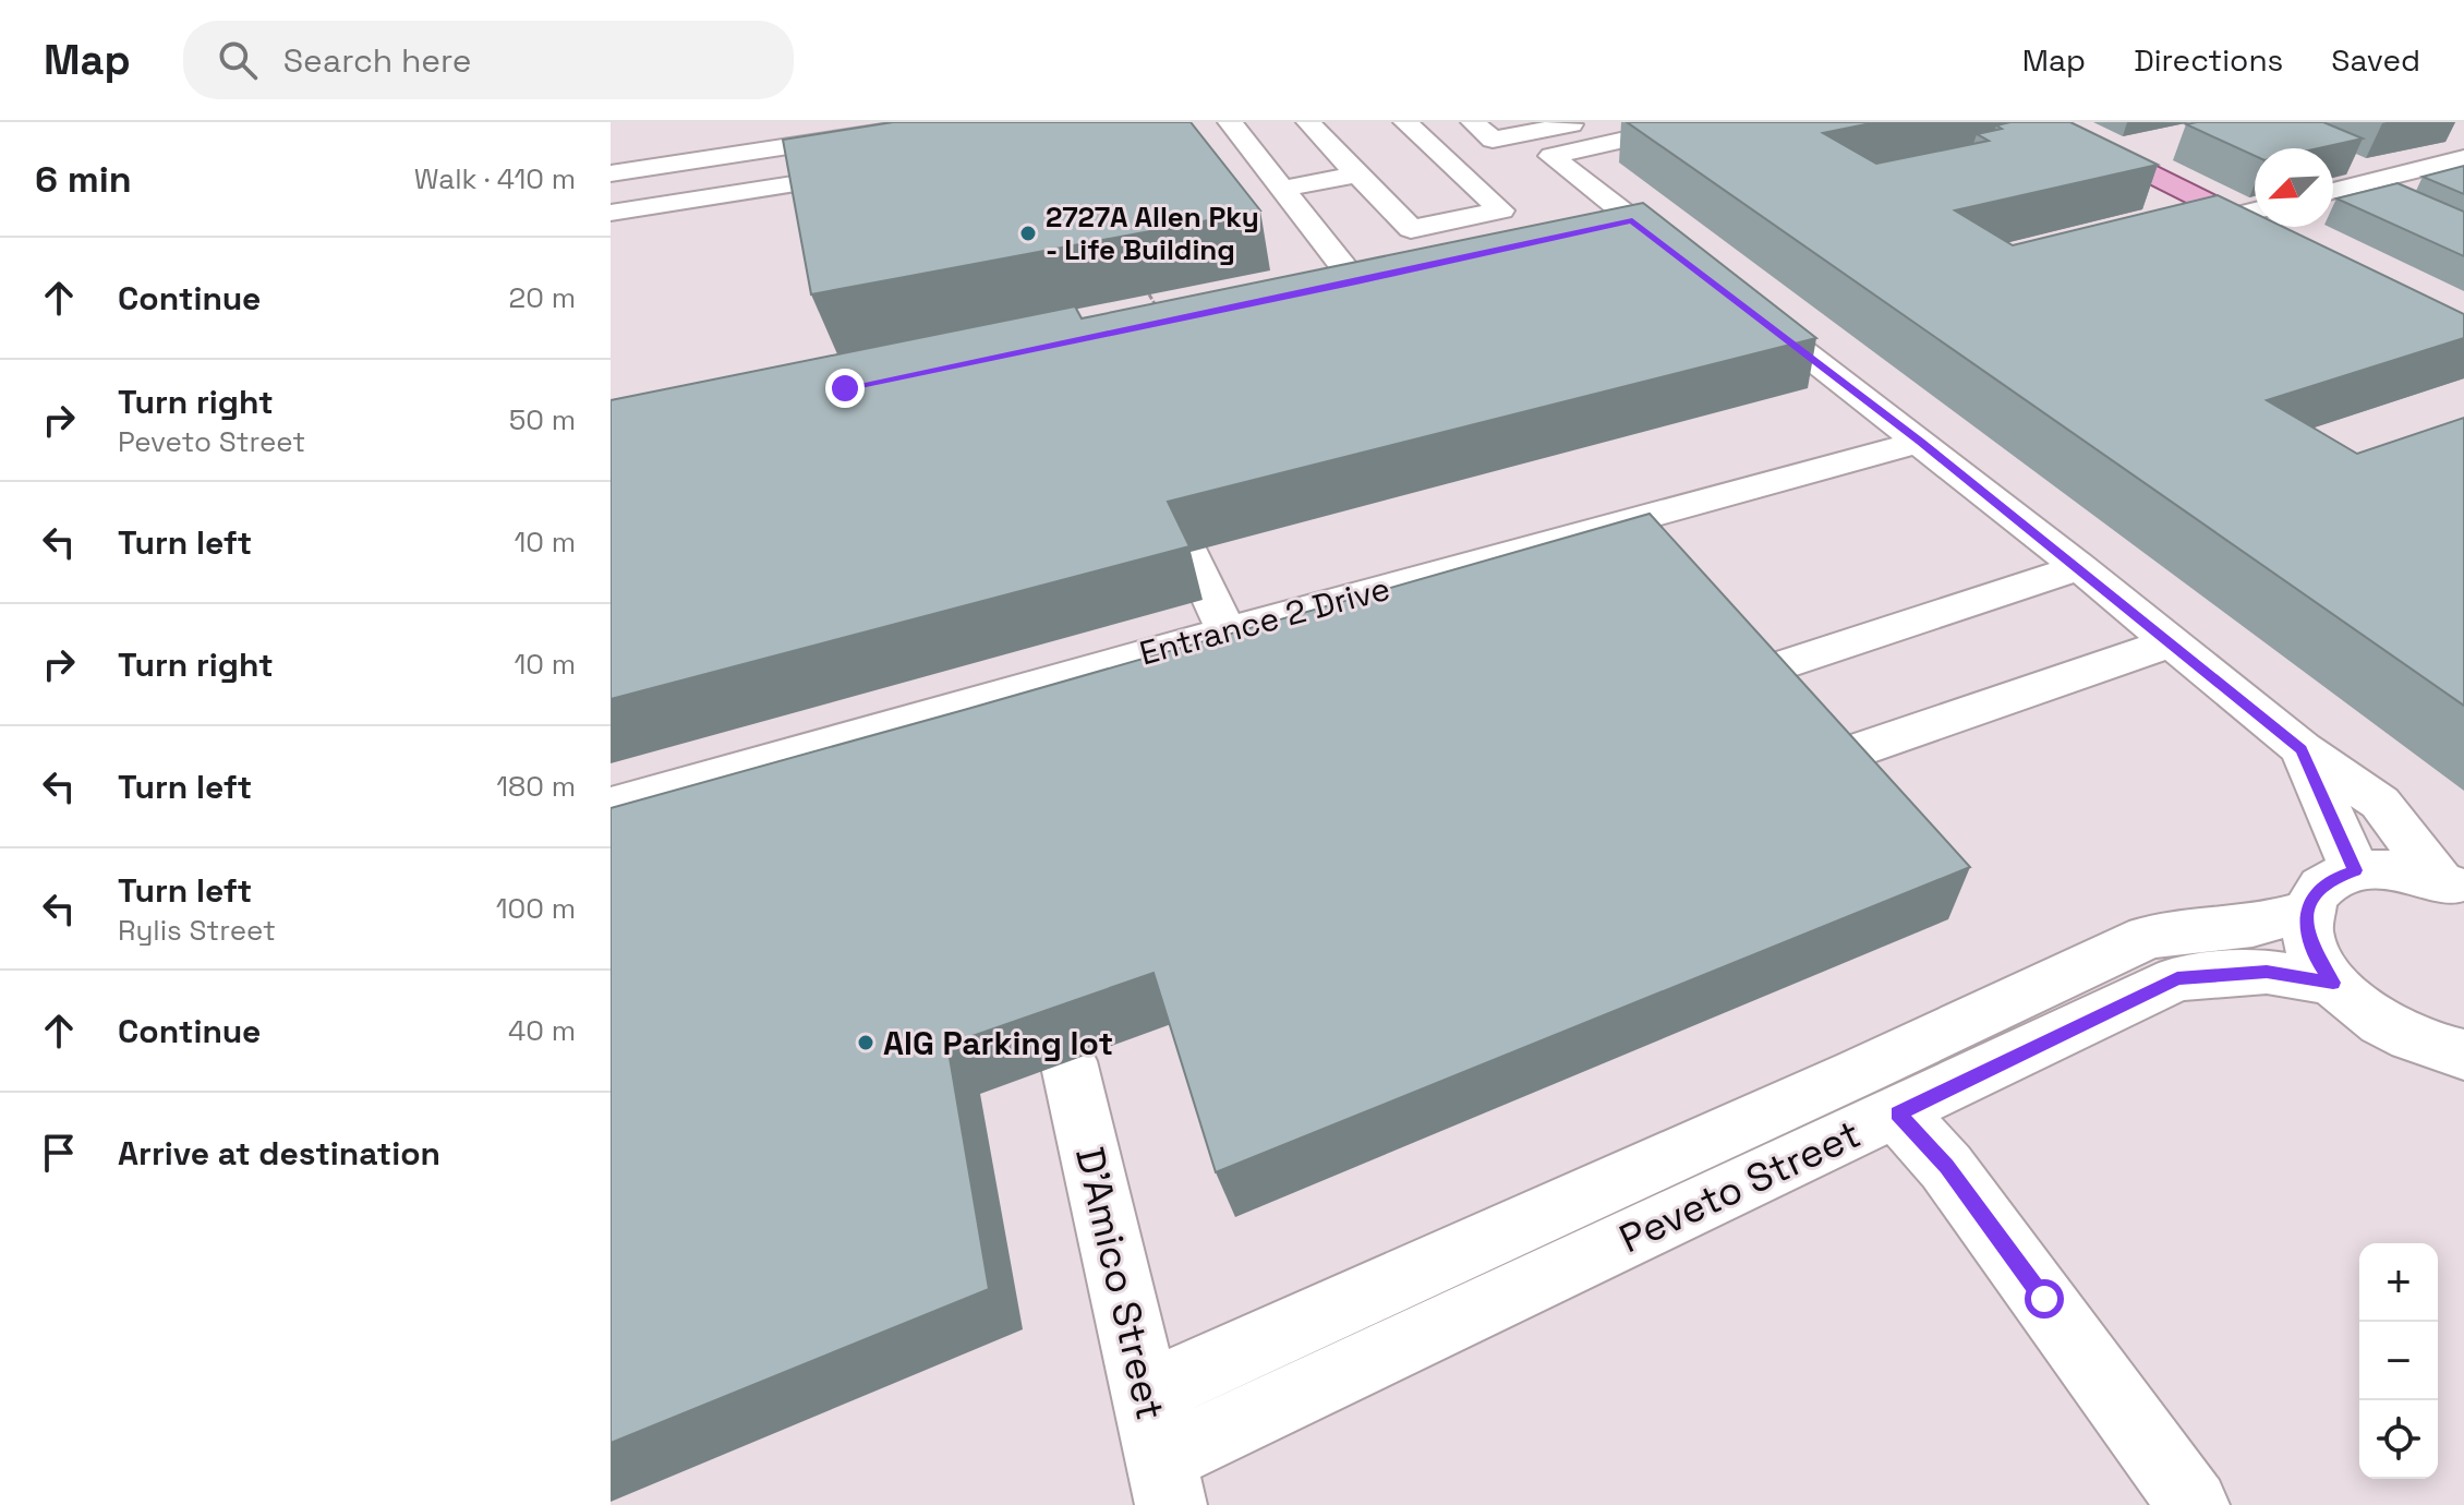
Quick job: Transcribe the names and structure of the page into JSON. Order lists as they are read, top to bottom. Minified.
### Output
{"streets":{"street":["Entrance 2 Drive","Peveto Street","D'Amico Street"]},"crossings":[["Peveto Street","D'Amico Street"]],"places":["2727A Allen Pky - Life Building","AIG Parking lot"],"north":"bottom left","page":{"header":"Map","search":"Search here","nav":["Map","Directions","Saved"],"heading":["6 min","Walk · 410 m"],"list":[["Continue","20 m"],["Turn right","Peveto Street","50 m"],["Turn left","10 m"],["Turn right","10 m"],["Turn left","180 m"],["Turn left","Rylis Street","100 m"],["Continue","40 m"],"Arrive at destination"],"map_buttons":["+","−"]}}
